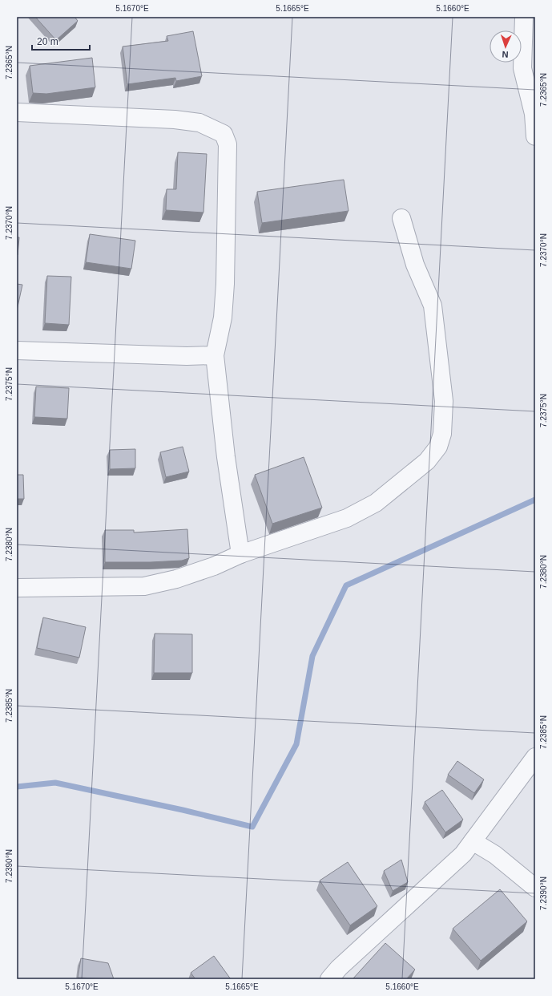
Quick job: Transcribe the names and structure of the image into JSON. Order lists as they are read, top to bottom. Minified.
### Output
{"scale_bar":"20 m","north":"bottom","coordinates":["5.1670°E","5.1665°E","5.1660°E","7.2365°N","7.2370°N","7.2375°N","7.2380°N","7.2385°N","7.2390°N"]}
